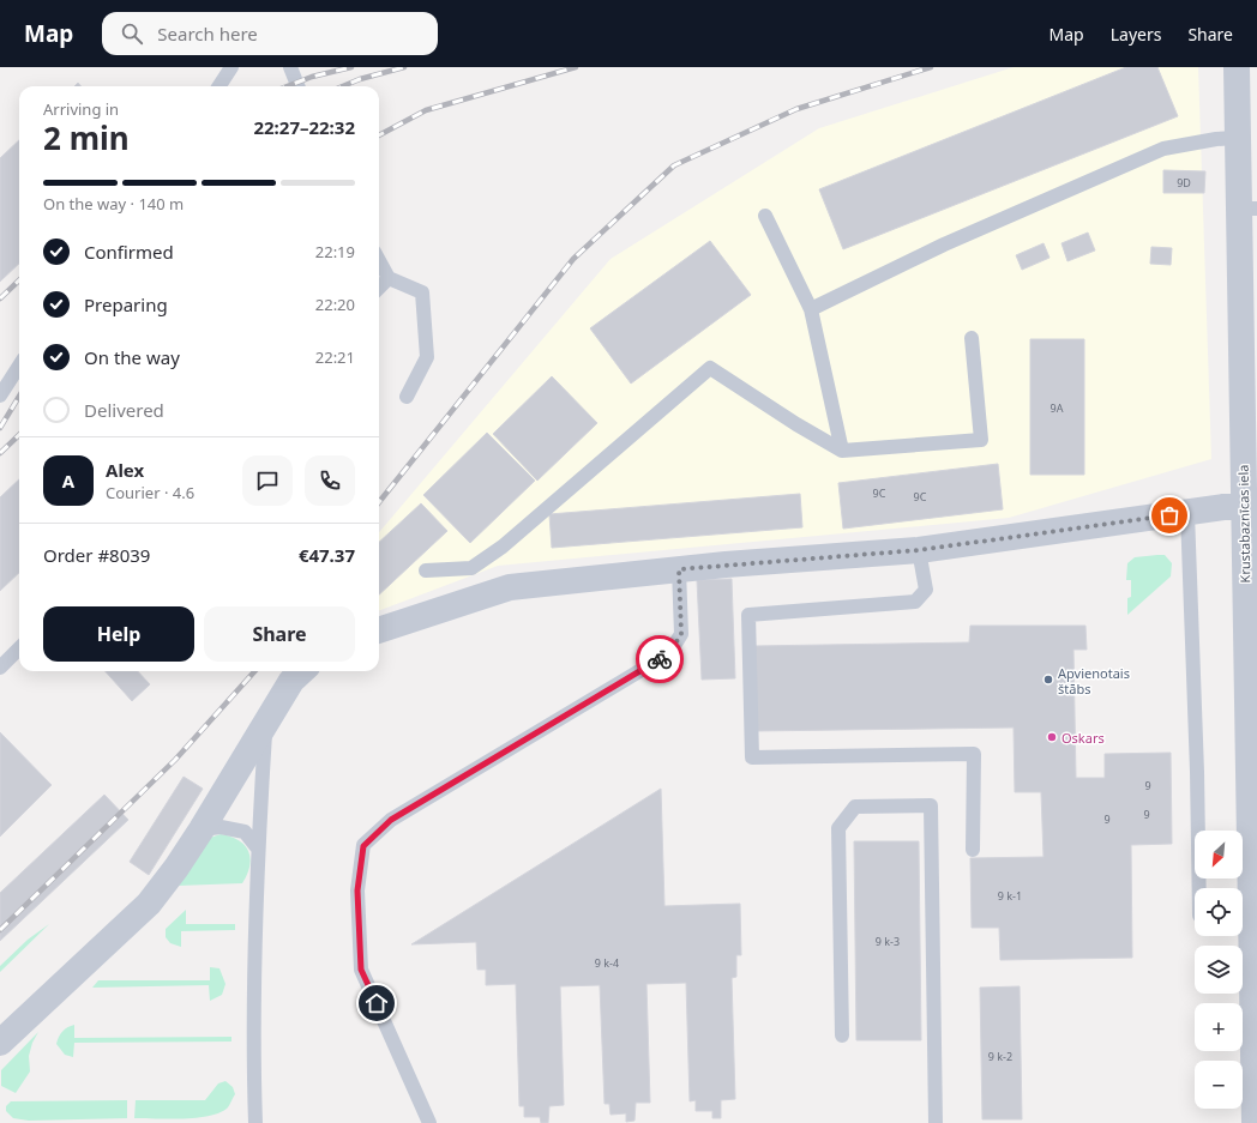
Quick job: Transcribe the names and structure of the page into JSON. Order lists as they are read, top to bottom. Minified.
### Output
{"streets":{"street":["Krustabaznīcas iela"]},"places":["Apvienotais štābs","Oskars"],"house_numbers":["9D","9A","9C","9C","9","9","9","9 k-1","9 k-3","9 k-4","9 k-2"],"north":"bottom left","page":{"header":"Map","search":"Search here","nav":["Map","Layers","Share"],"heading":["2 min","Arriving in","22:27–22:32"],"panel":["Alex","Courier · 4.6","Order #8039","€47.37"],"bar":"On the way · 140 m","list":[["Confirmed","22:19"],["Preparing","22:20"],["On the way","22:21"],"Delivered"],"round":"A","buttons":["Help","Share"],"map_buttons":["+","−"]}}
